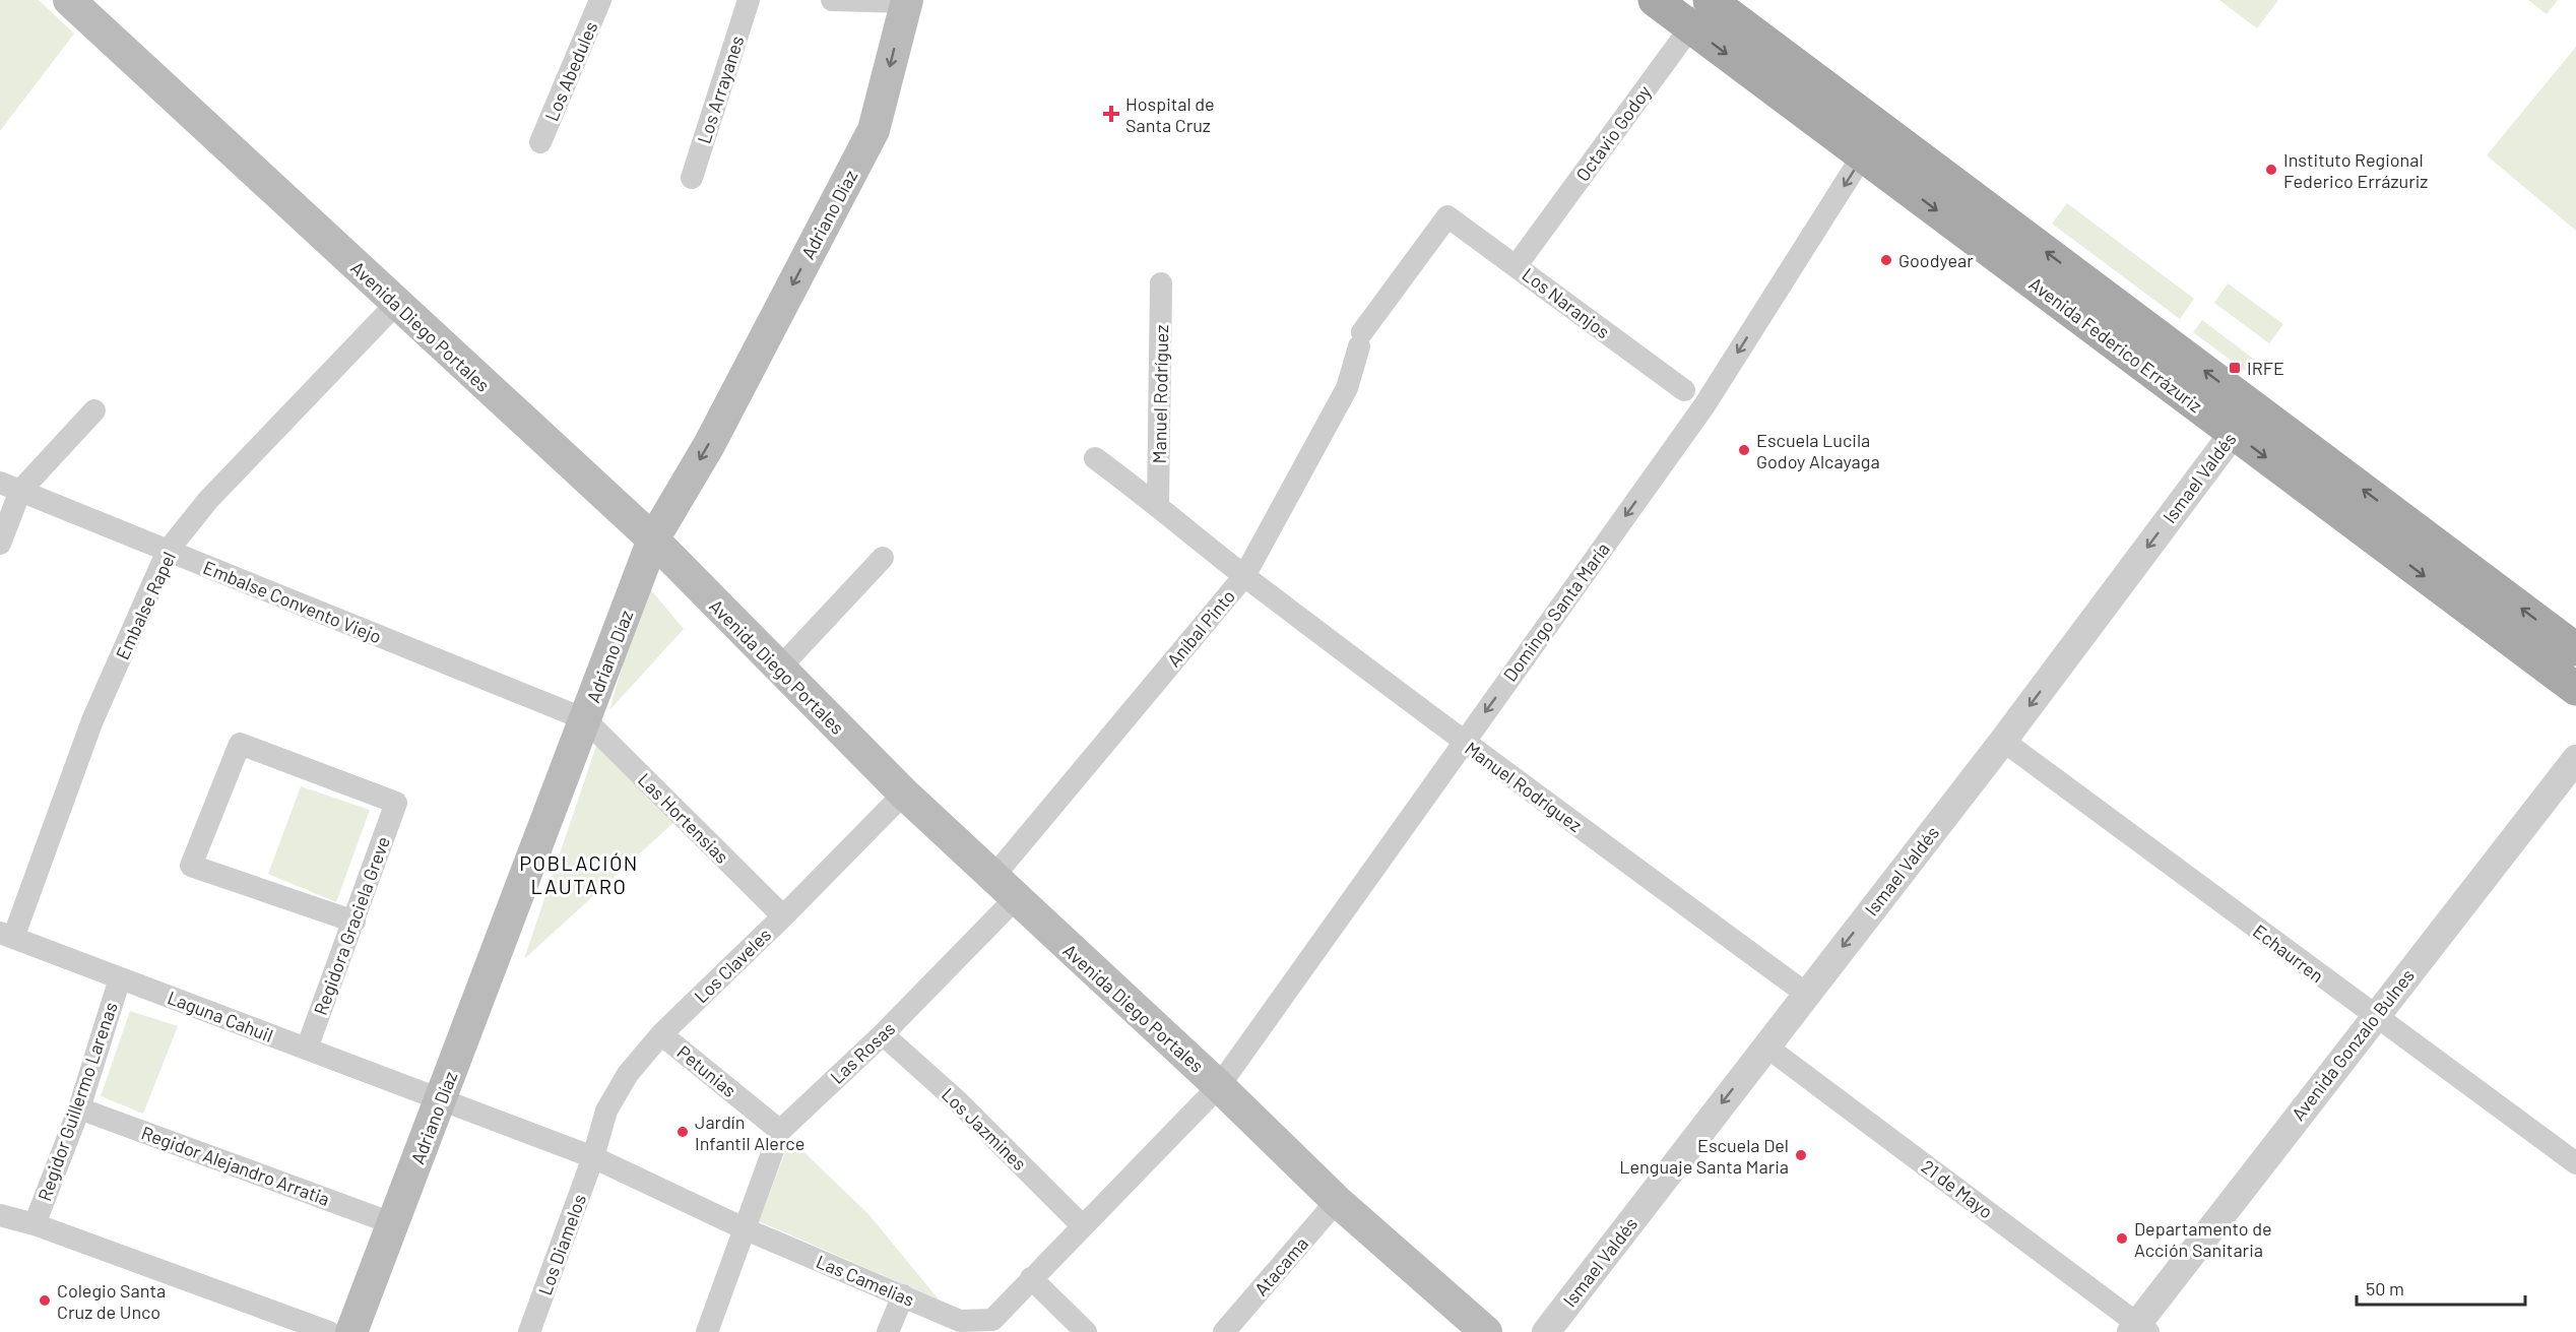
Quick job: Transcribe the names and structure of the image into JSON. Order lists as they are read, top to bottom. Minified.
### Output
{"streets":{"main road":["Adriano Díaz","Avenida Diego Portales","Avenida Federico Errázuriz"],"street":["Los Abedules","Los Arrayanes","Octavio Godoy","Los Naranjos","Manuel Rodríguez","Ismael Valdés","Embalse Convento Viejo","Embalse Rapel","Domingo Santa María","Aníbal Pinto","Las Hortensias","Regidora Graciela Greve","Echaurren","Los Claveles","Laguna Cahuil","Avenida Gonzalo Bulnes","Las Rosas","Petunias","Regidor Guillermo Larenas","Los Jazmines","Regidor Alejandro Arratia","21 de Mayo","Los Diamelos","Atacama","Las Camelias"]},"crossings":[["Octavio Godoy","Los Naranjos"],["Octavio Godoy","Avenida Federico Errázuriz"],["Adriano Díaz","Avenida Diego Portales"],["Adriano Díaz","Embalse Convento Viejo"],["Adriano Díaz","Las Hortensias"],["Adriano Díaz","Laguna Cahuil"],["Adriano Díaz","Regidor Alejandro Arratia"],["Adriano Díaz","Las Camelias"],["Los Naranjos","Aníbal Pinto"],["Avenida Diego Portales","Embalse Rapel"],["Avenida Diego Portales","Domingo Santa María"],["Avenida Diego Portales","Aníbal Pinto"],["Avenida Diego Portales","Los Claveles"],["Avenida Diego Portales","Las Rosas"],["Avenida Diego Portales","Atacama"],["Avenida Diego Portales","Las Camelias"],["Avenida Federico Errázuriz","Ismael Valdés"],["Avenida Federico Errázuriz","Domingo Santa María"],["Manuel Rodríguez","Ismael Valdés"],["Manuel Rodríguez","Domingo Santa María"],["Manuel Rodríguez","Aníbal Pinto"],["Ismael Valdés","Echaurren"],["Ismael Valdés","21 de Mayo"],["Embalse Convento Viejo","Embalse Rapel"],["Embalse Convento Viejo","Las Hortensias"],["Embalse Rapel","Laguna Cahuil"],["Domingo Santa María","Las Camelias"],["Las Hortensias","Los Claveles"],["Regidora Graciela Greve","Laguna Cahuil"],["Echaurren","Avenida Gonzalo Bulnes"],["Los Claveles","Petunias"],["Los Claveles","Los Diamelos"],["Los Claveles","Las Camelias"],["Laguna Cahuil","Regidor Guillermo Larenas"],["Laguna Cahuil","Las Camelias"],["Avenida Gonzalo Bulnes","21 de Mayo"],["Las Rosas","Petunias"],["Las Rosas","Los Jazmines"],["Las Rosas","Las Camelias"],["Regidor Guillermo Larenas","Regidor Alejandro Arratia"],["Los Jazmines","Las Camelias"],["Los Diamelos","Las Camelias"]],"one_way":["Adriano Díaz","Ismael Valdés","Domingo Santa María"],"districts":["POBLACIÓN LAUTARO"],"places":{"health":["Hospital de Santa Cruz"],"other":["Instituto Regional Federico Errázuriz","Goodyear","Escuela Lucila Godoy Alcayaga","Jardín Infantil Alerce","Escuela Del Lenguaje Santa Maria","Departamento de Acción Sanitaria","Colegio Santa Cruz de Unco"],"transit":["IRFE"]},"scale_bar":"50 m"}
